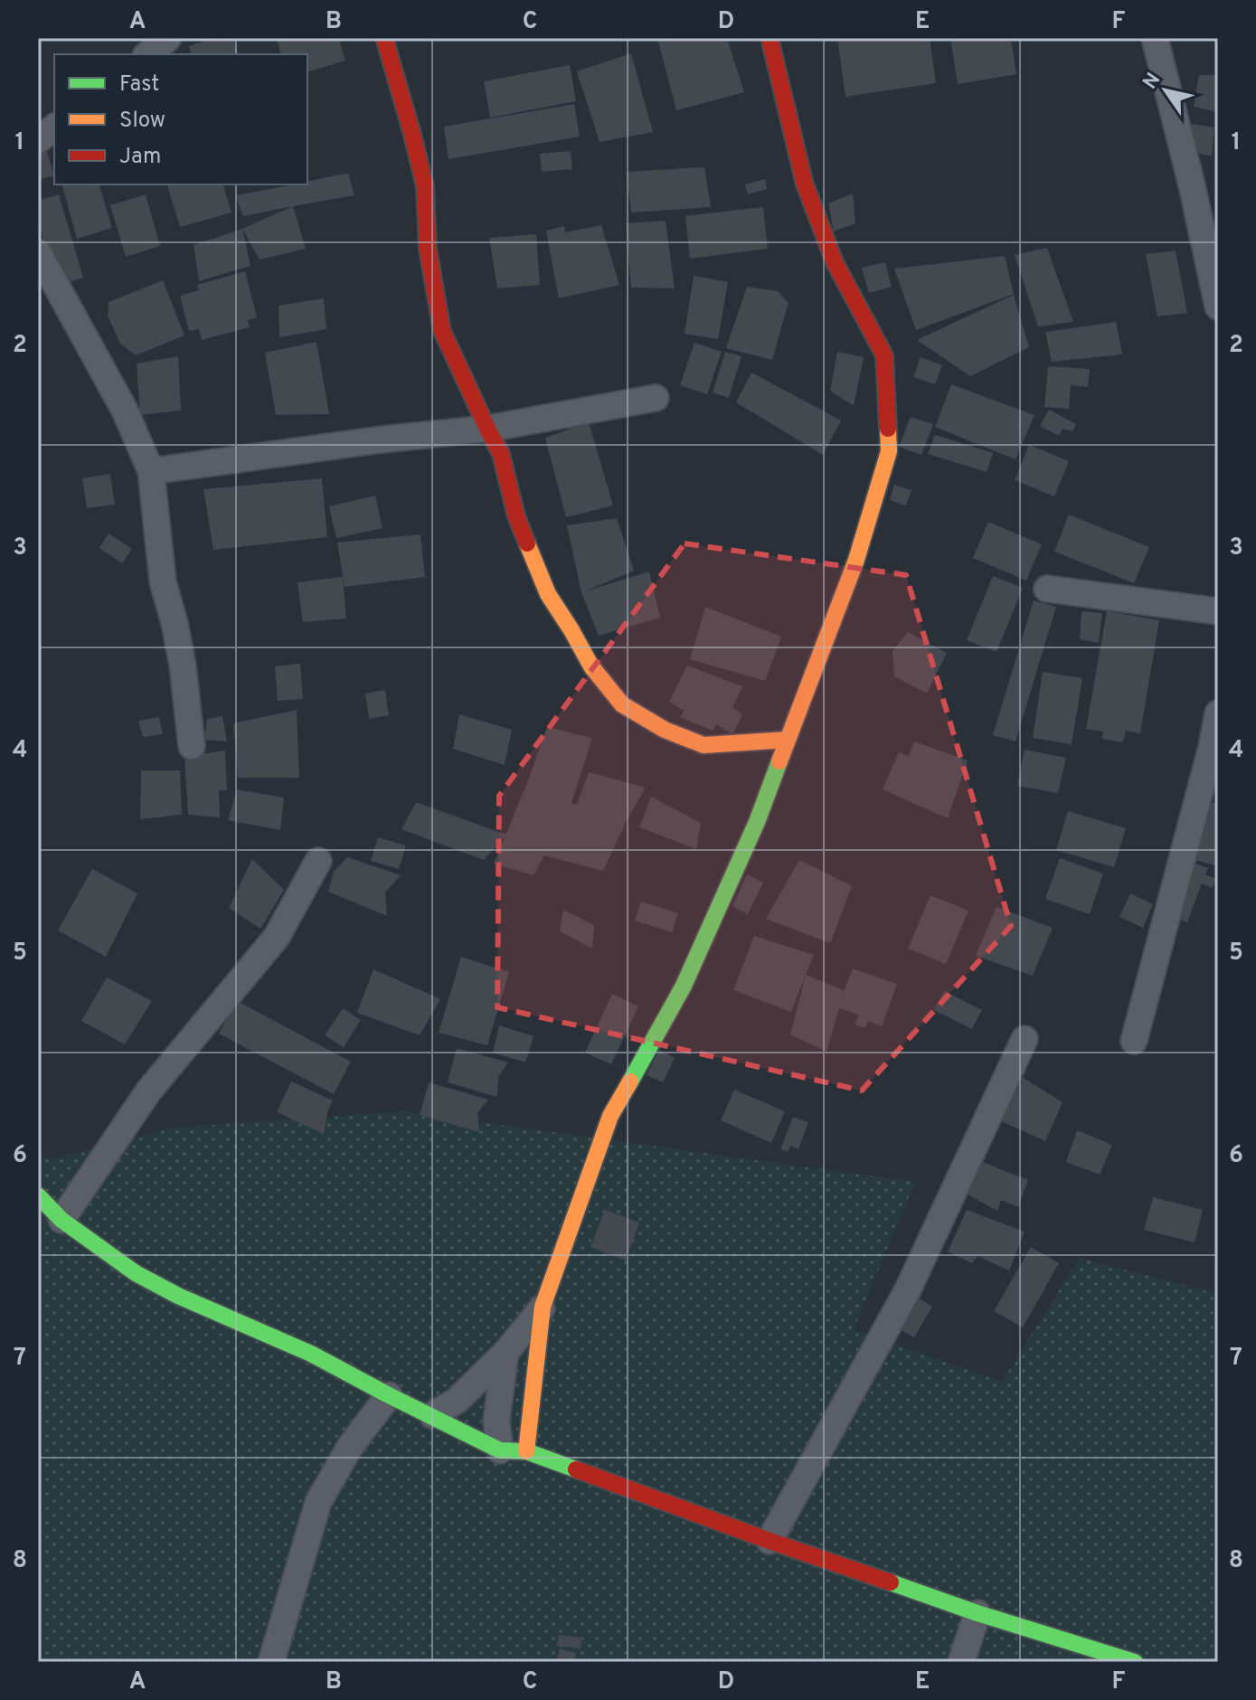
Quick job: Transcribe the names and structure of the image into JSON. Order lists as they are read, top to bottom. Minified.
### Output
{"legend":["Fast","Slow","Jam"],"north":"top left","grid":{"columns":["A","B","C","D","E","F"],"rows":["1","2","3","4","5","6","7","8"]}}
